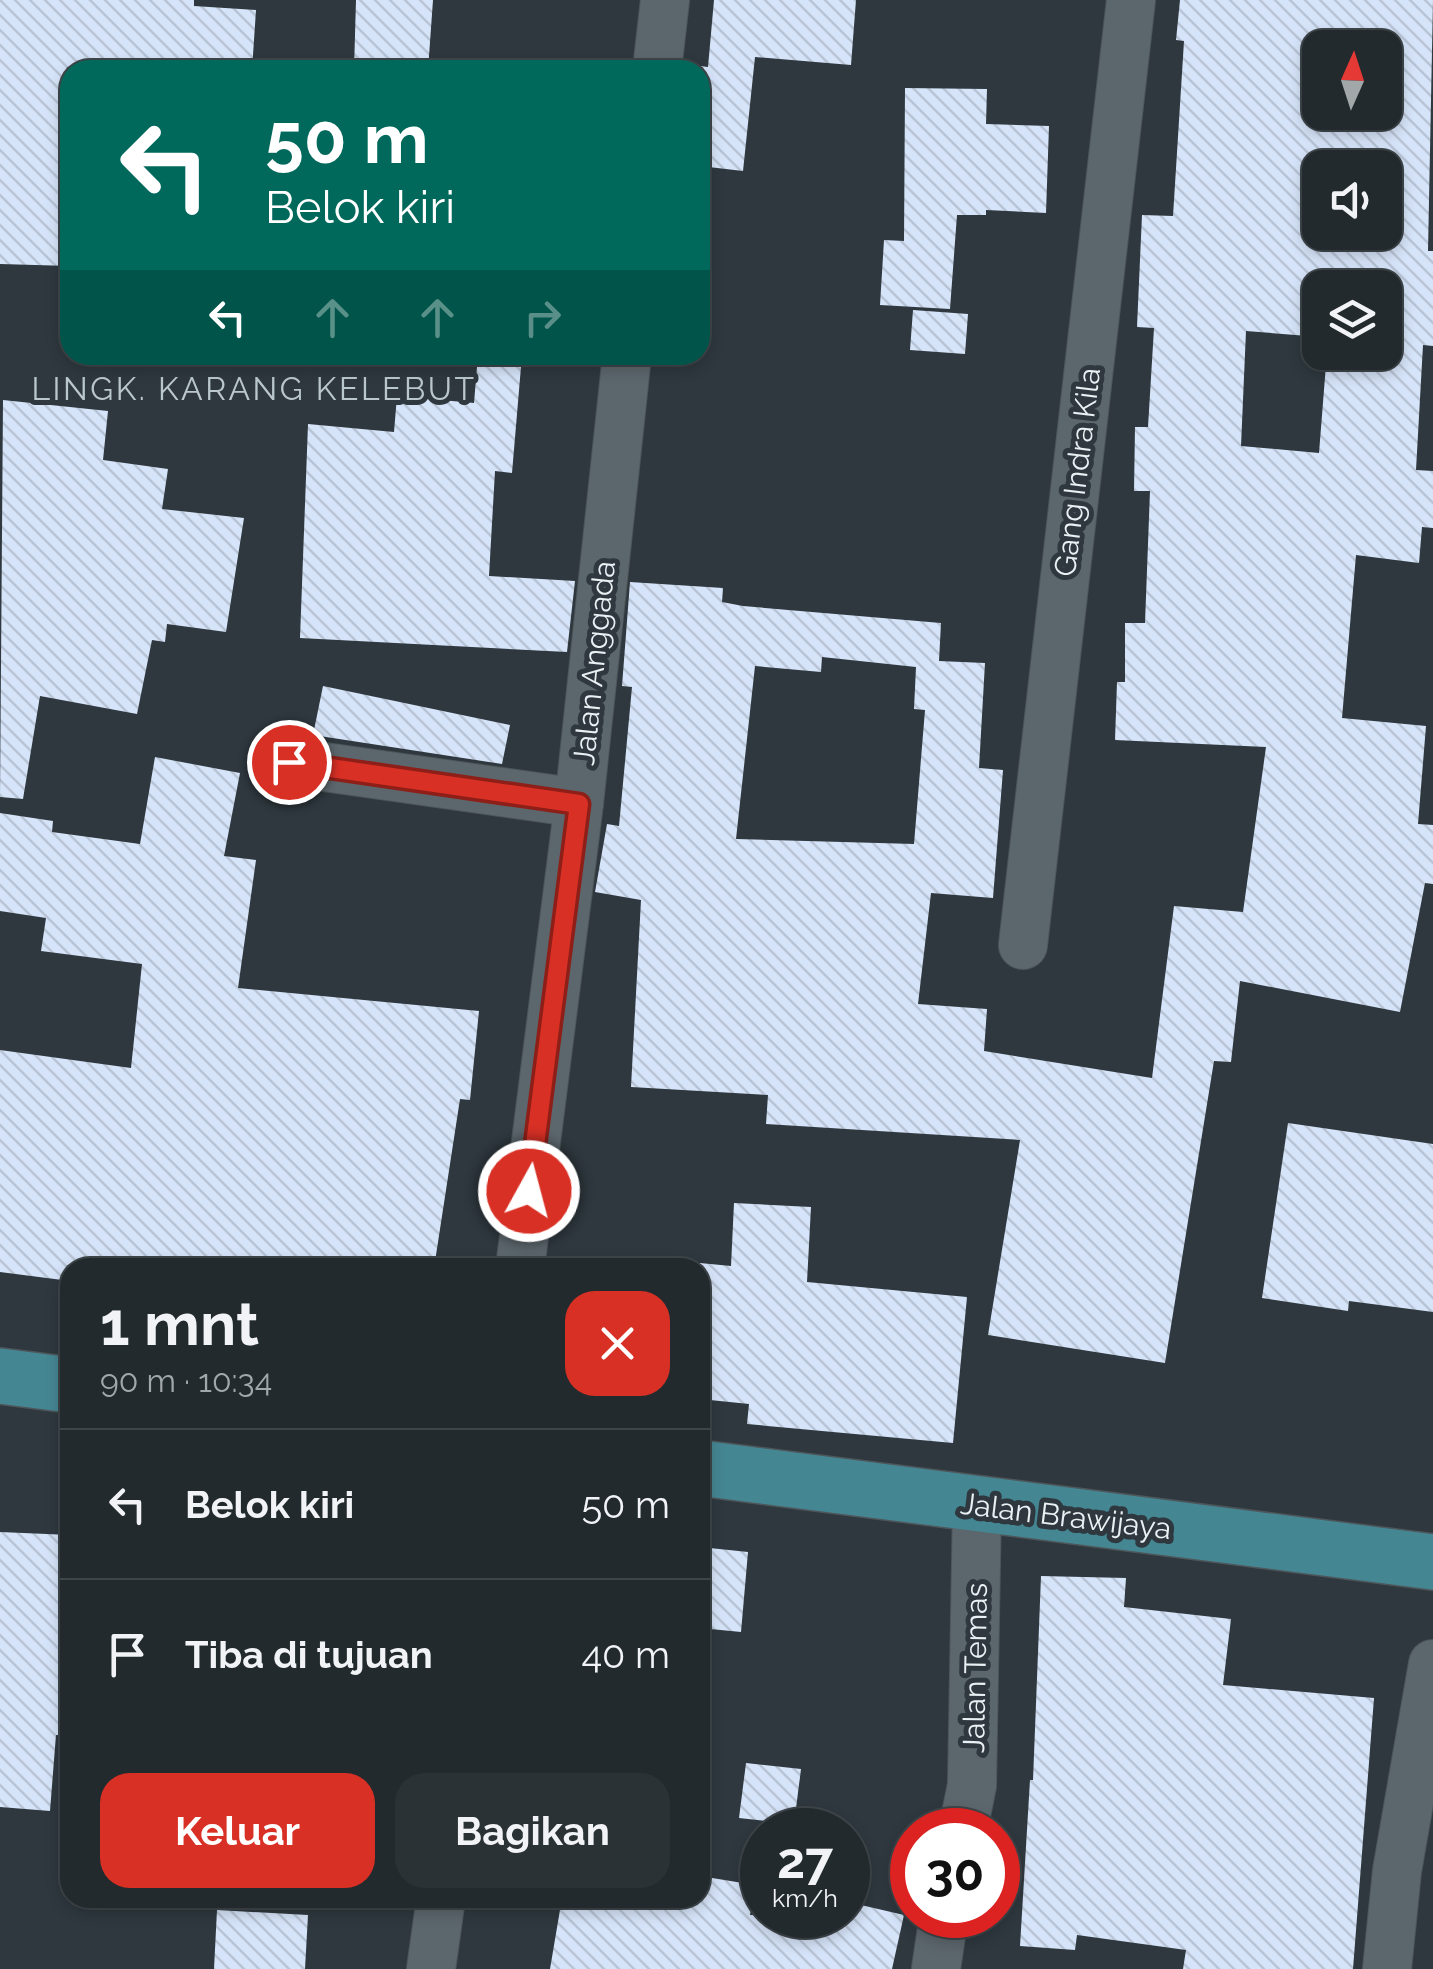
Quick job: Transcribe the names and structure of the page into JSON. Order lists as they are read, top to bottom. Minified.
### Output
{"streets":{"main road":["Jalan Brawijaya"],"street":["Gang Indra Kila","Jalan Anggada","Jalan Temas"]},"crossings":[["Jalan Brawijaya","Jalan Temas"]],"districts":["LINGK. KARANG KELEBUT"],"north":"top","page":{"turn":["50 m","Belok kiri"],"heading":["1 mnt","90 m · 10:34"],"list":[{"name":"Belok kiri","value":"50 m"},{"name":"Tiba di tujuan","value":"40 m"}],"buttons":["Keluar","Bagikan"],"speed":"27 km/h","limit":"30"}}
